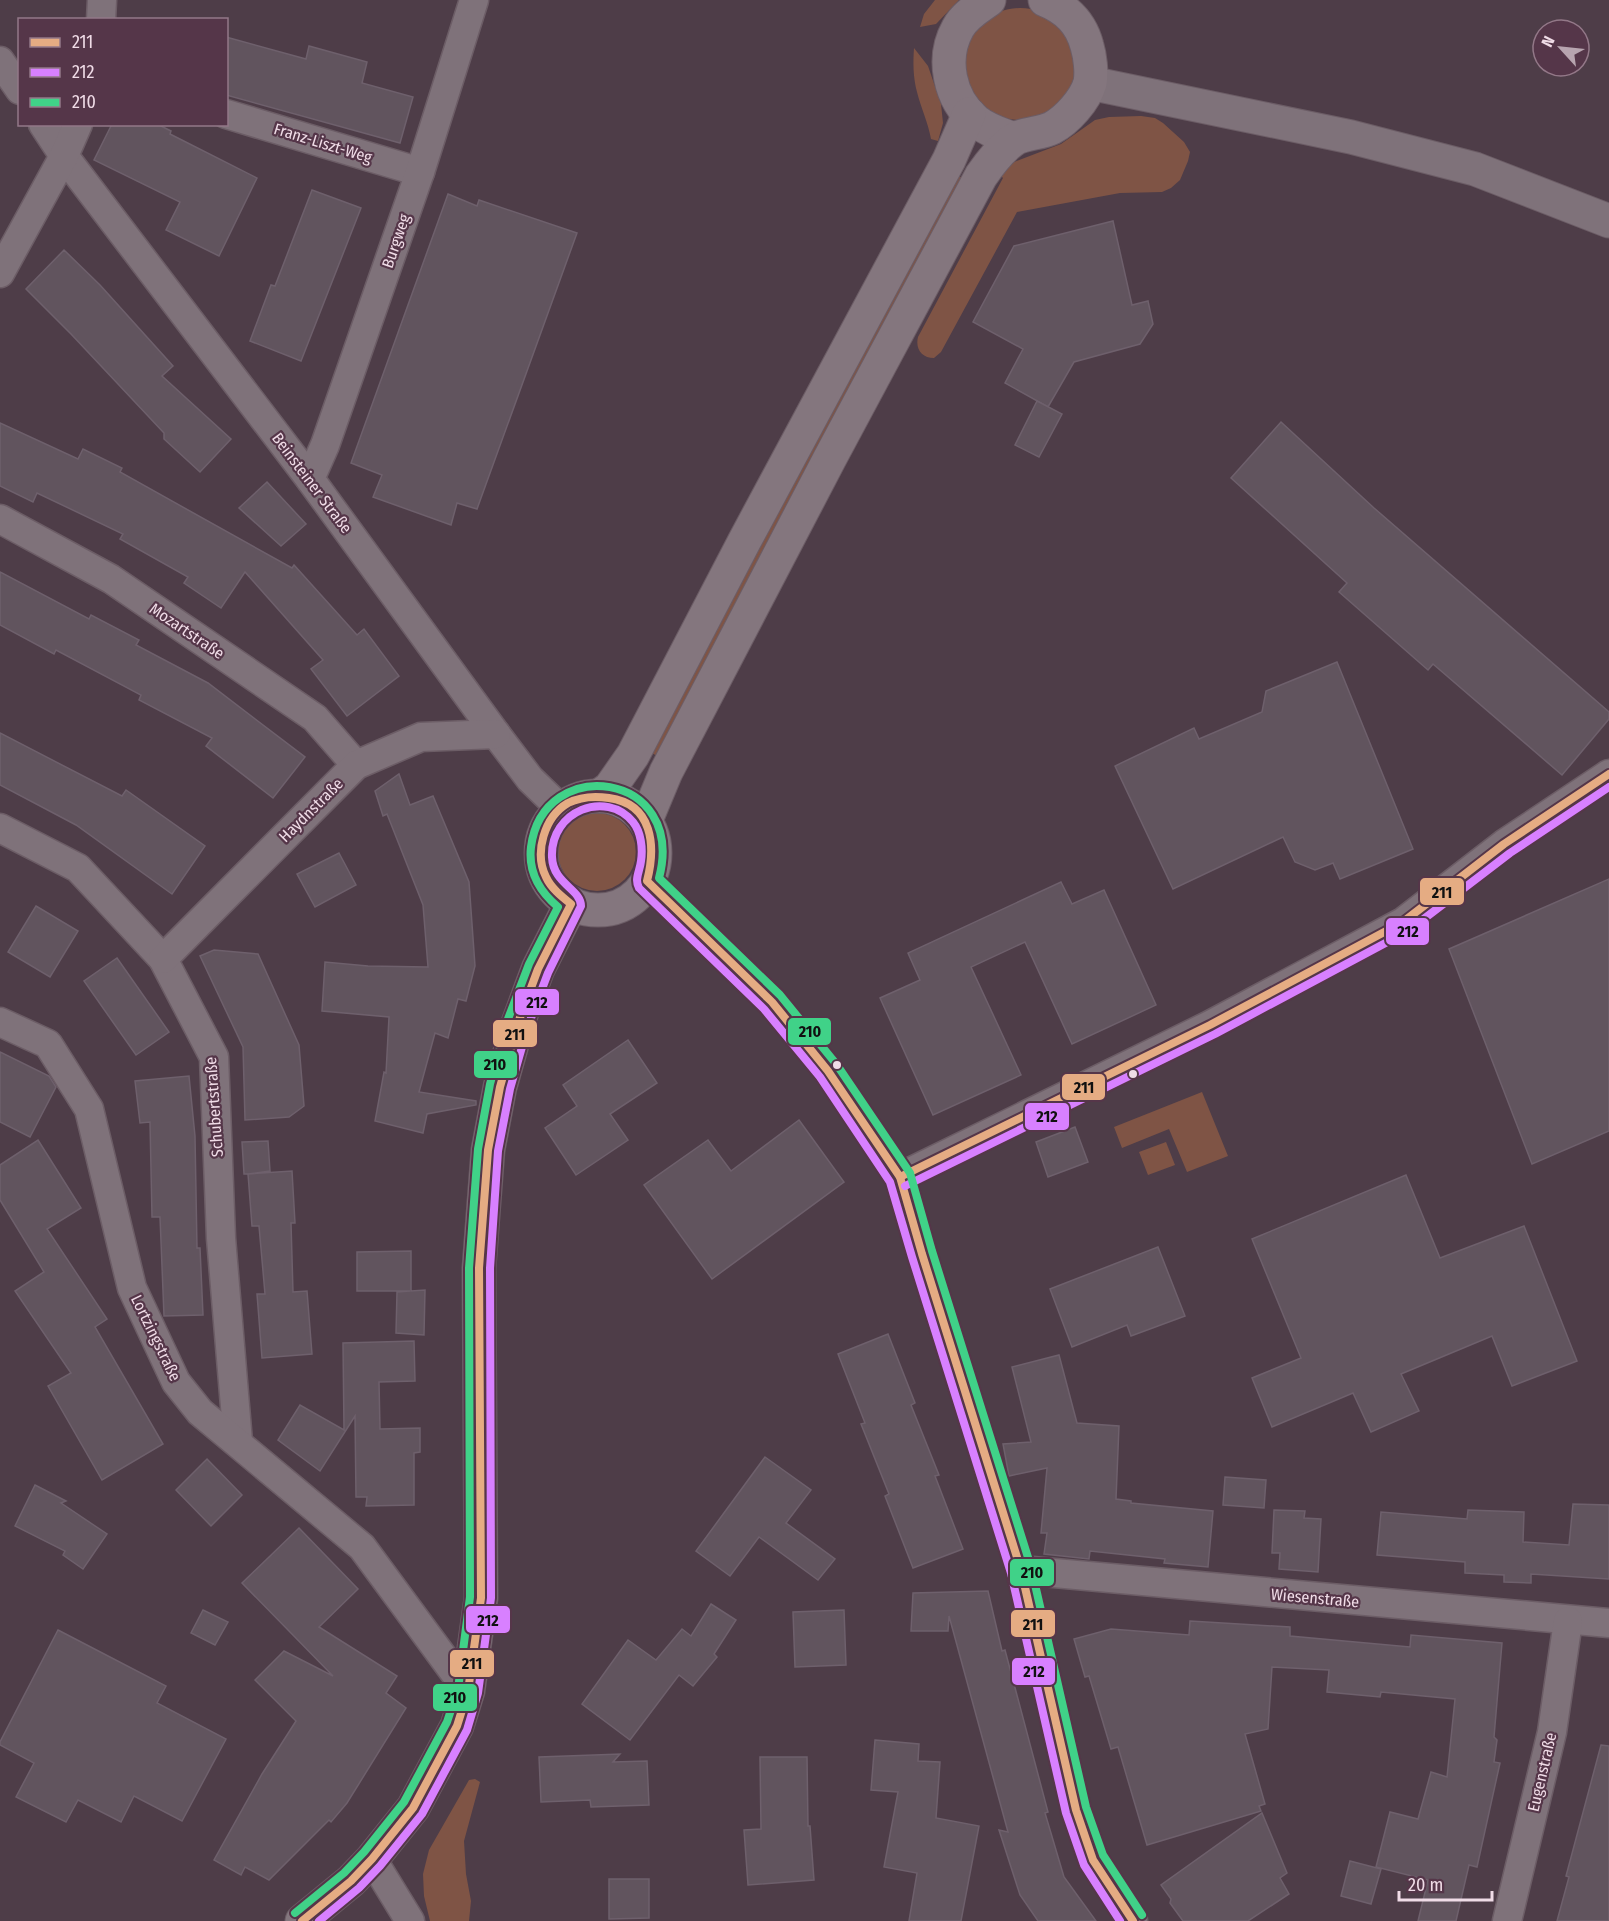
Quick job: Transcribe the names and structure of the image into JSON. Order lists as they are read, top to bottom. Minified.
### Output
{"streets":{"street":["Franz-Liszt-Weg","Burgweg","Beinsteiner Straße","Mozartstraße","Haydnstraße","Schubertstraße","Lortzingstraße","Wiesenstraße","Eugenstraße"]},"crossings":[["Franz-Liszt-Weg","Burgweg"],["Burgweg","Beinsteiner Straße"],["Beinsteiner Straße","Haydnstraße"],["Mozartstraße","Haydnstraße"],["Haydnstraße","Schubertstraße"],["Schubertstraße","Lortzingstraße"],["Wiesenstraße","Eugenstraße"]],"lines":["transit line 211","transit line 212","transit line 210"],"legend":["211","212","210"],"scale_bar":"20 m","north":"top left"}
